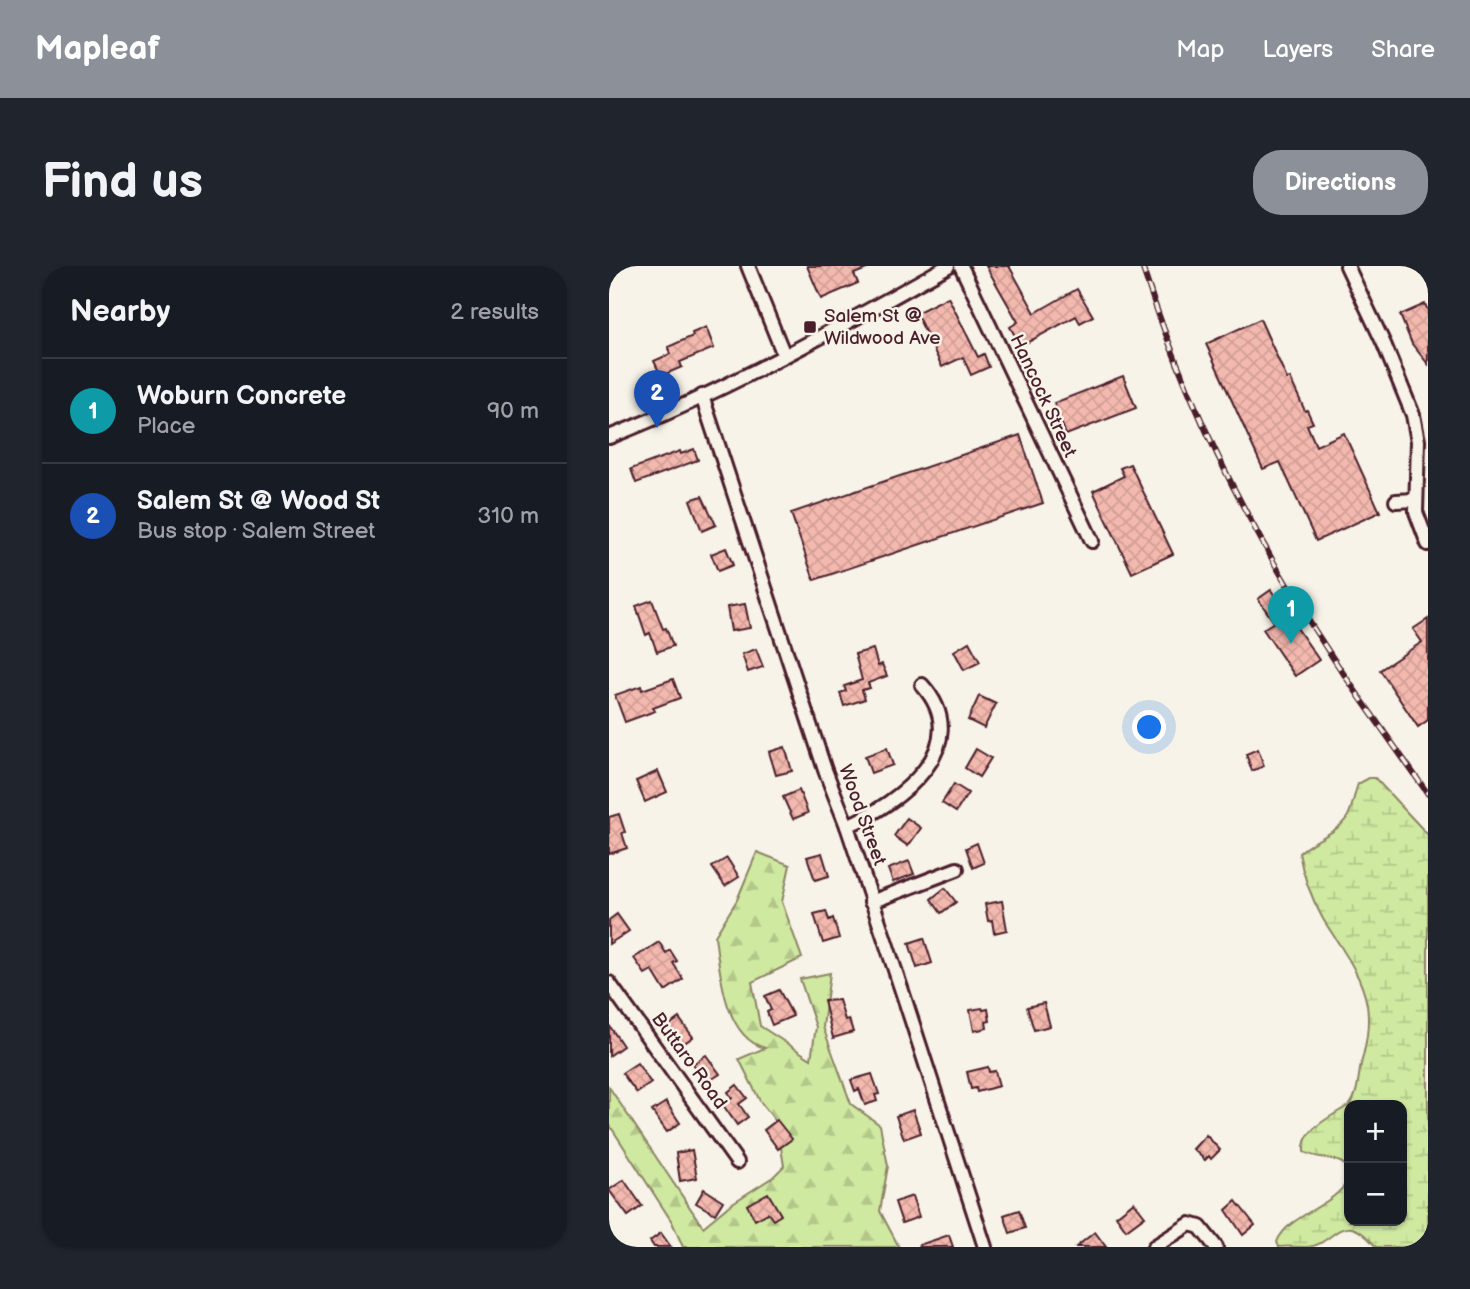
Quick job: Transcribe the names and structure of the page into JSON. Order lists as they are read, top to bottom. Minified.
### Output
{"streets":{"street":["Hancock Street","Wood Street","Buttaro Road"]},"places":{"transit":["Salem St @ Wildwood Ave"]},"page":{"header":"Mapleaf","nav":["Map","Layers","Share"],"buttons":"Directions","title":"Find us","heading":["Nearby","2 results"],"list":[{"mark":"1","name":"Woburn Concrete","note":"Place","value":"90 m"},{"mark":"2","name":"Salem St @ Wood St","note":"Bus stop · Salem Street","value":"310 m"}],"pins":["2","1"],"map_buttons":["+","−"]}}
